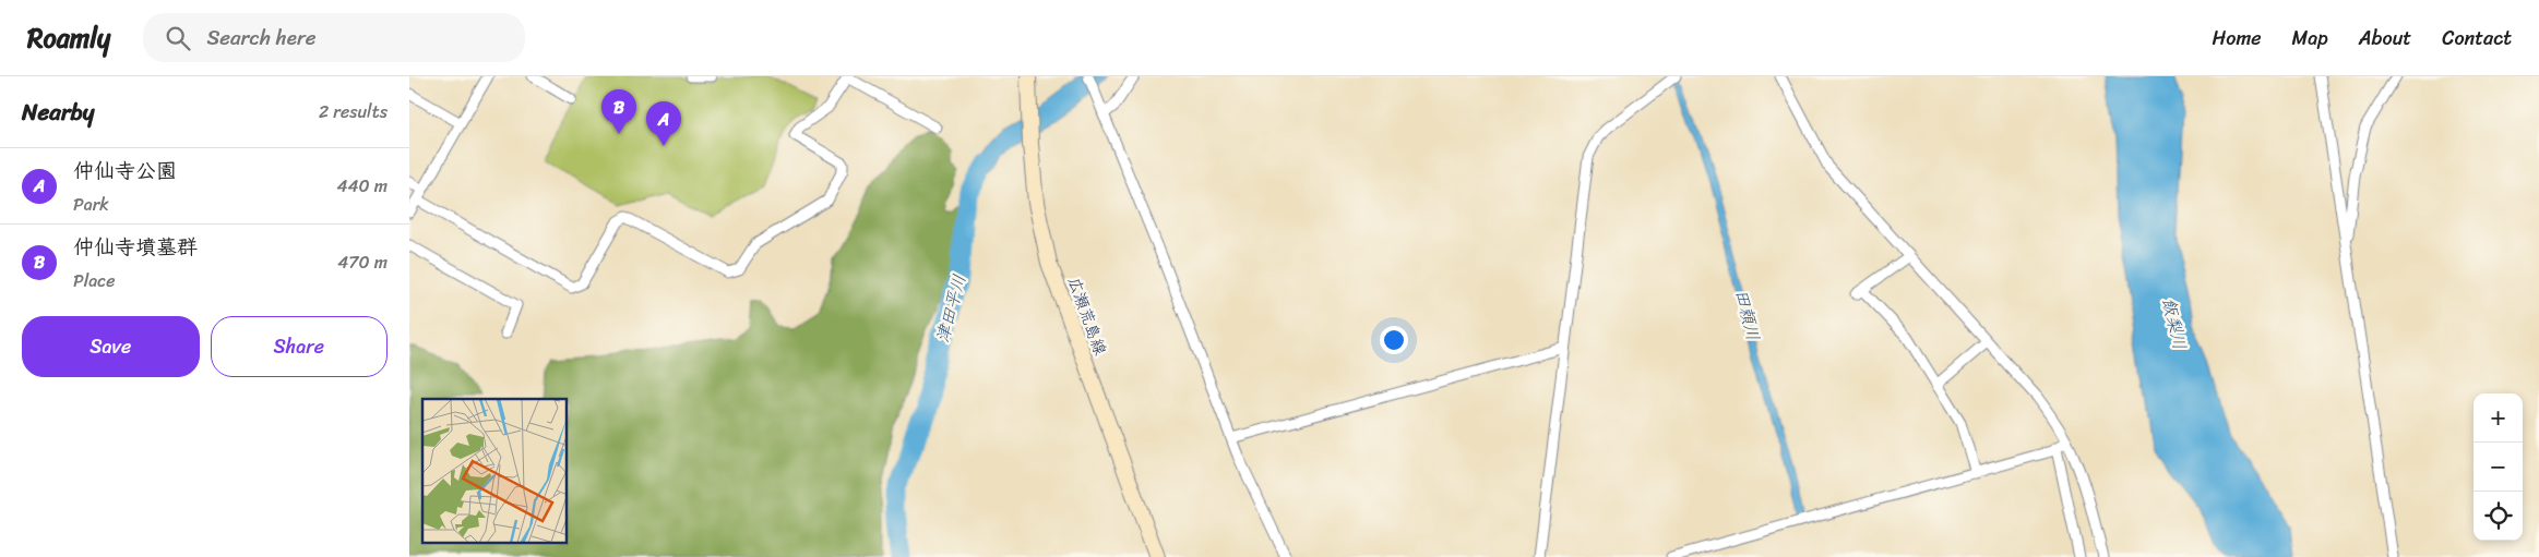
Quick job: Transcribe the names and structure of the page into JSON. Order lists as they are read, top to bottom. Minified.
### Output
{"streets":{"main road":["広瀬荒島線"]},"water":["津田平川","田頼川","飯梨川"],"page":{"header":"Roamly","search":"Search here","nav":["Home","Map","About","Contact"],"heading":["Nearby","2 results"],"pins":["B","A"],"list":[{"mark":"A","name":"仲仙寺公園","note":"Park","value":"440 m"},{"mark":"B","name":"仲仙寺墳墓群","note":"Place","value":"470 m"}],"buttons":["Save","Share"],"map_buttons":["+","−"]}}
